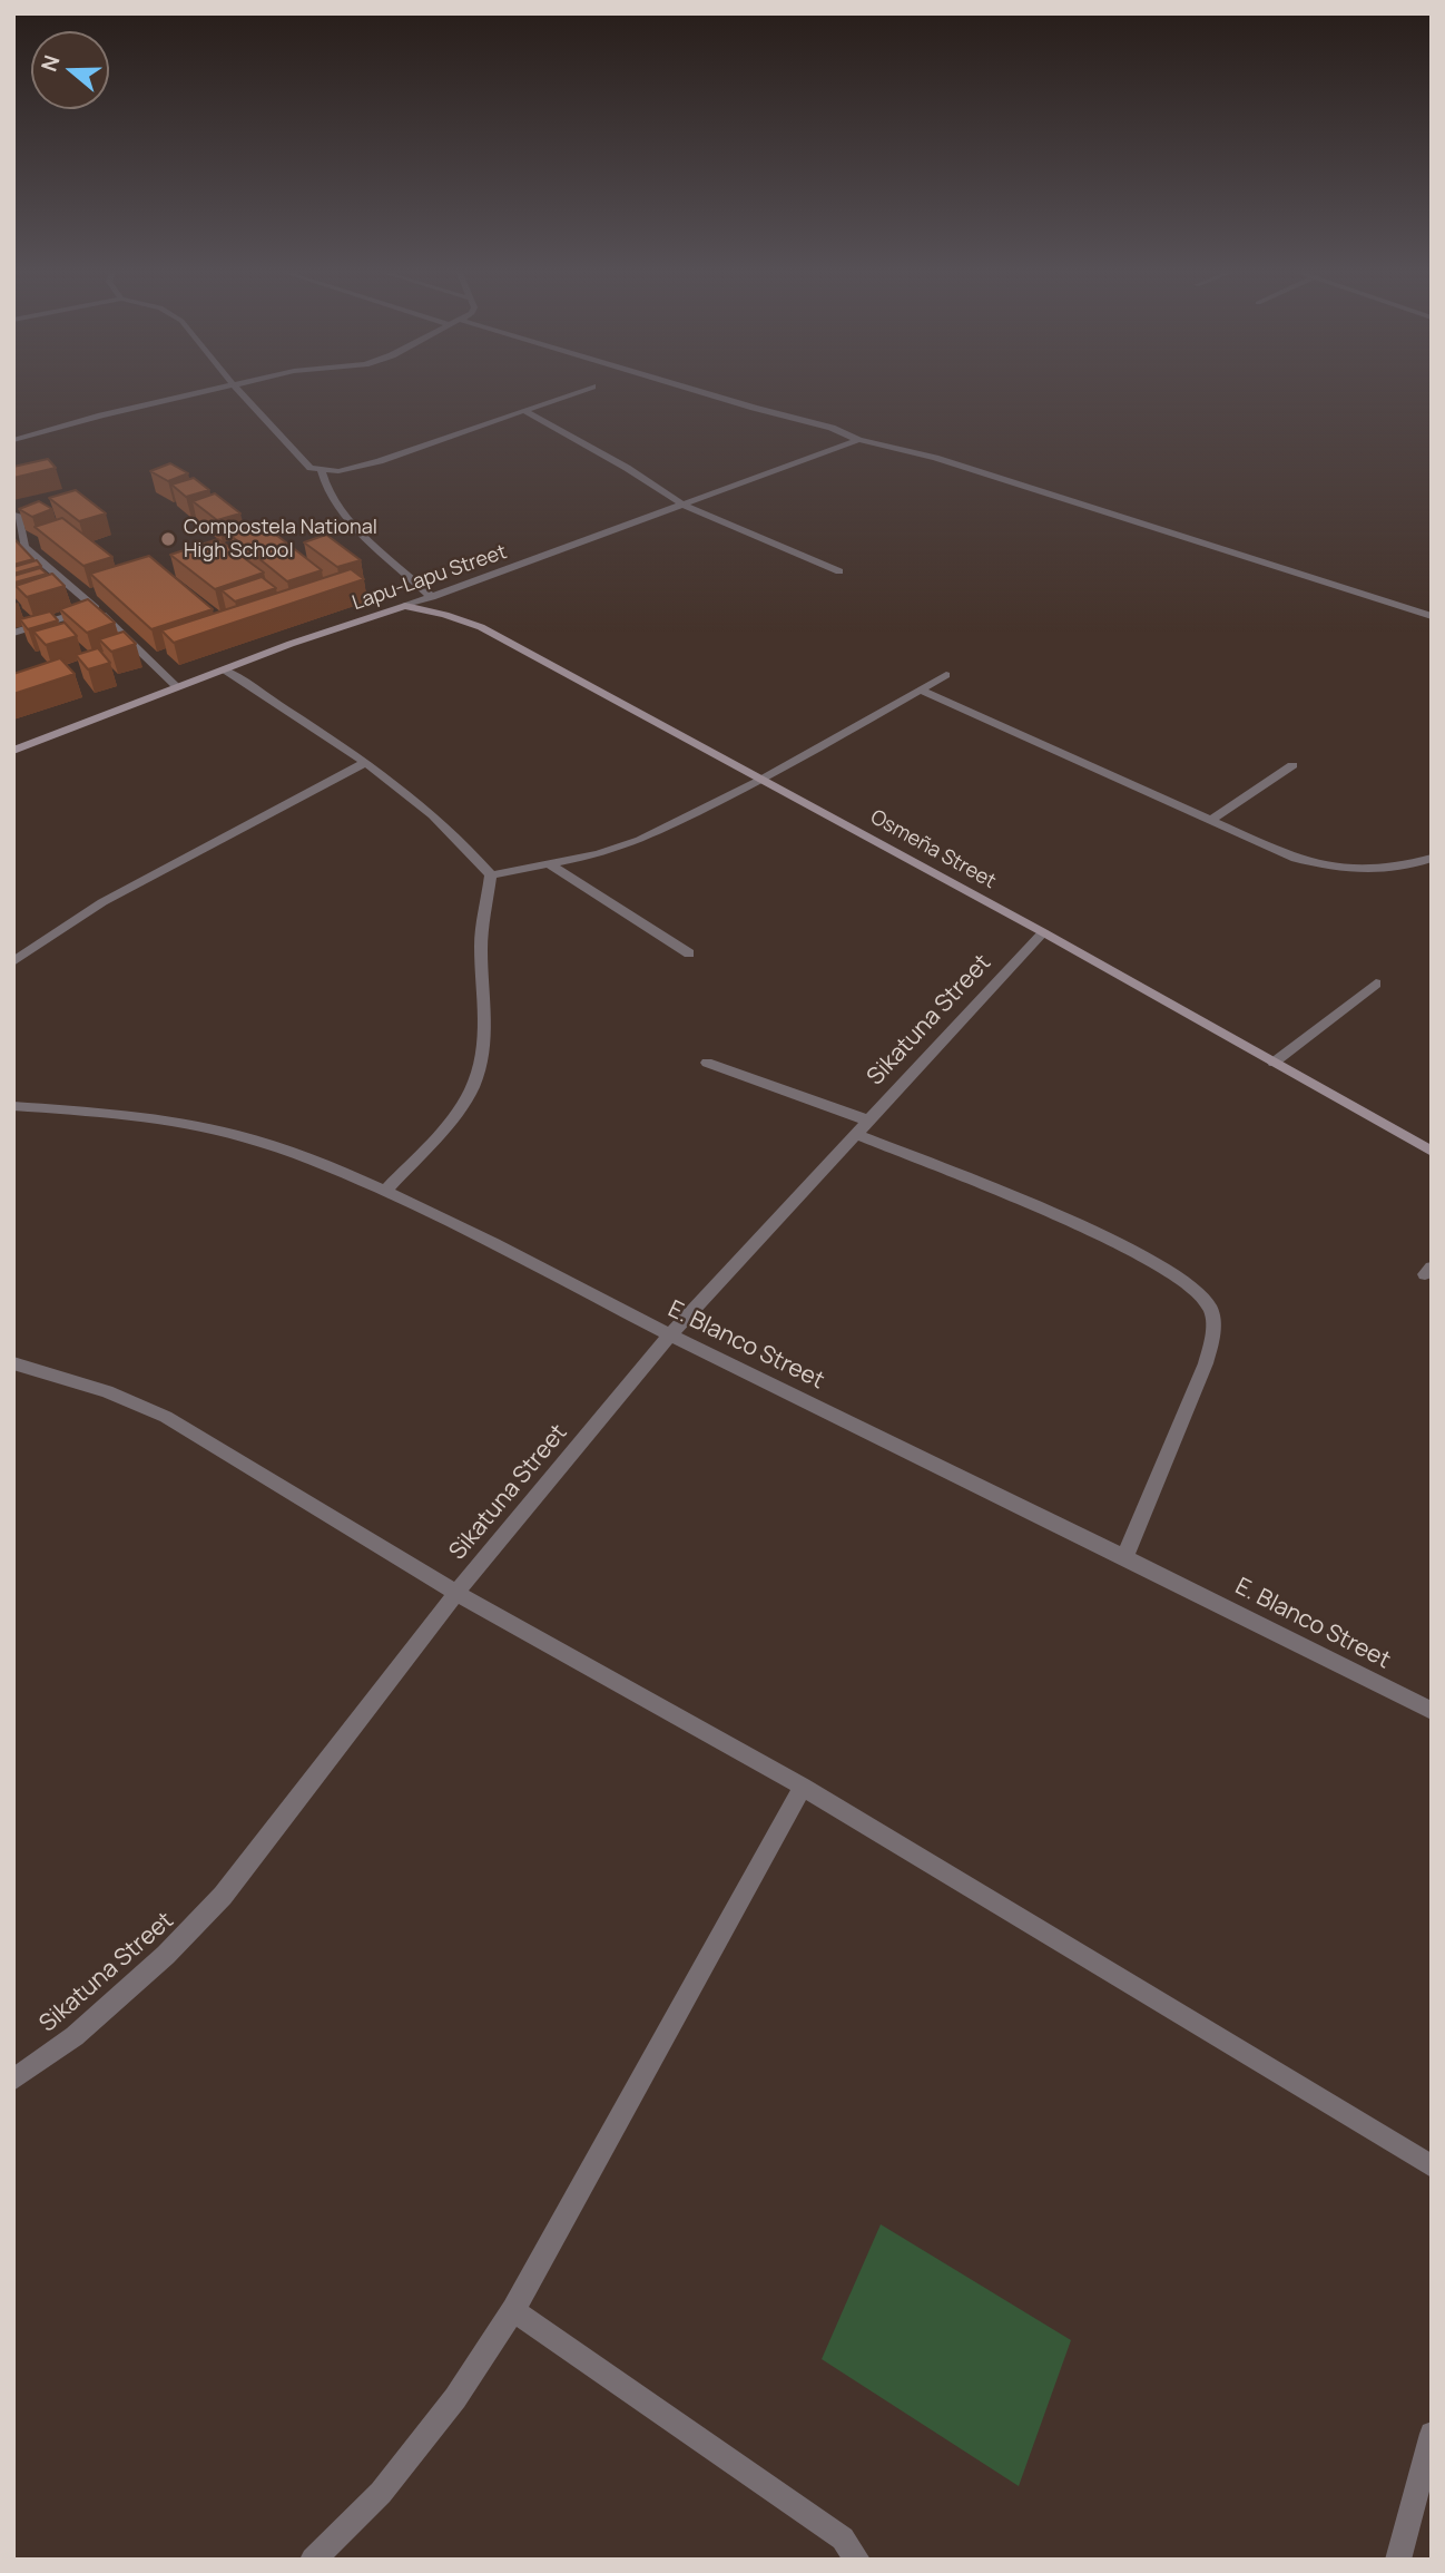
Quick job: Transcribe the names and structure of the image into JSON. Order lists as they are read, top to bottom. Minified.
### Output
{"streets":{"street":["Lapu-Lapu Street","Osmeña Street","Sikatuna Street","E. Blanco Street"]},"crossings":[["Lapu-Lapu Street","Osmeña Street"],["Osmeña Street","Sikatuna Street"],["Sikatuna Street","E. Blanco Street"]],"places":["Compostela National High School"],"north":"left"}
